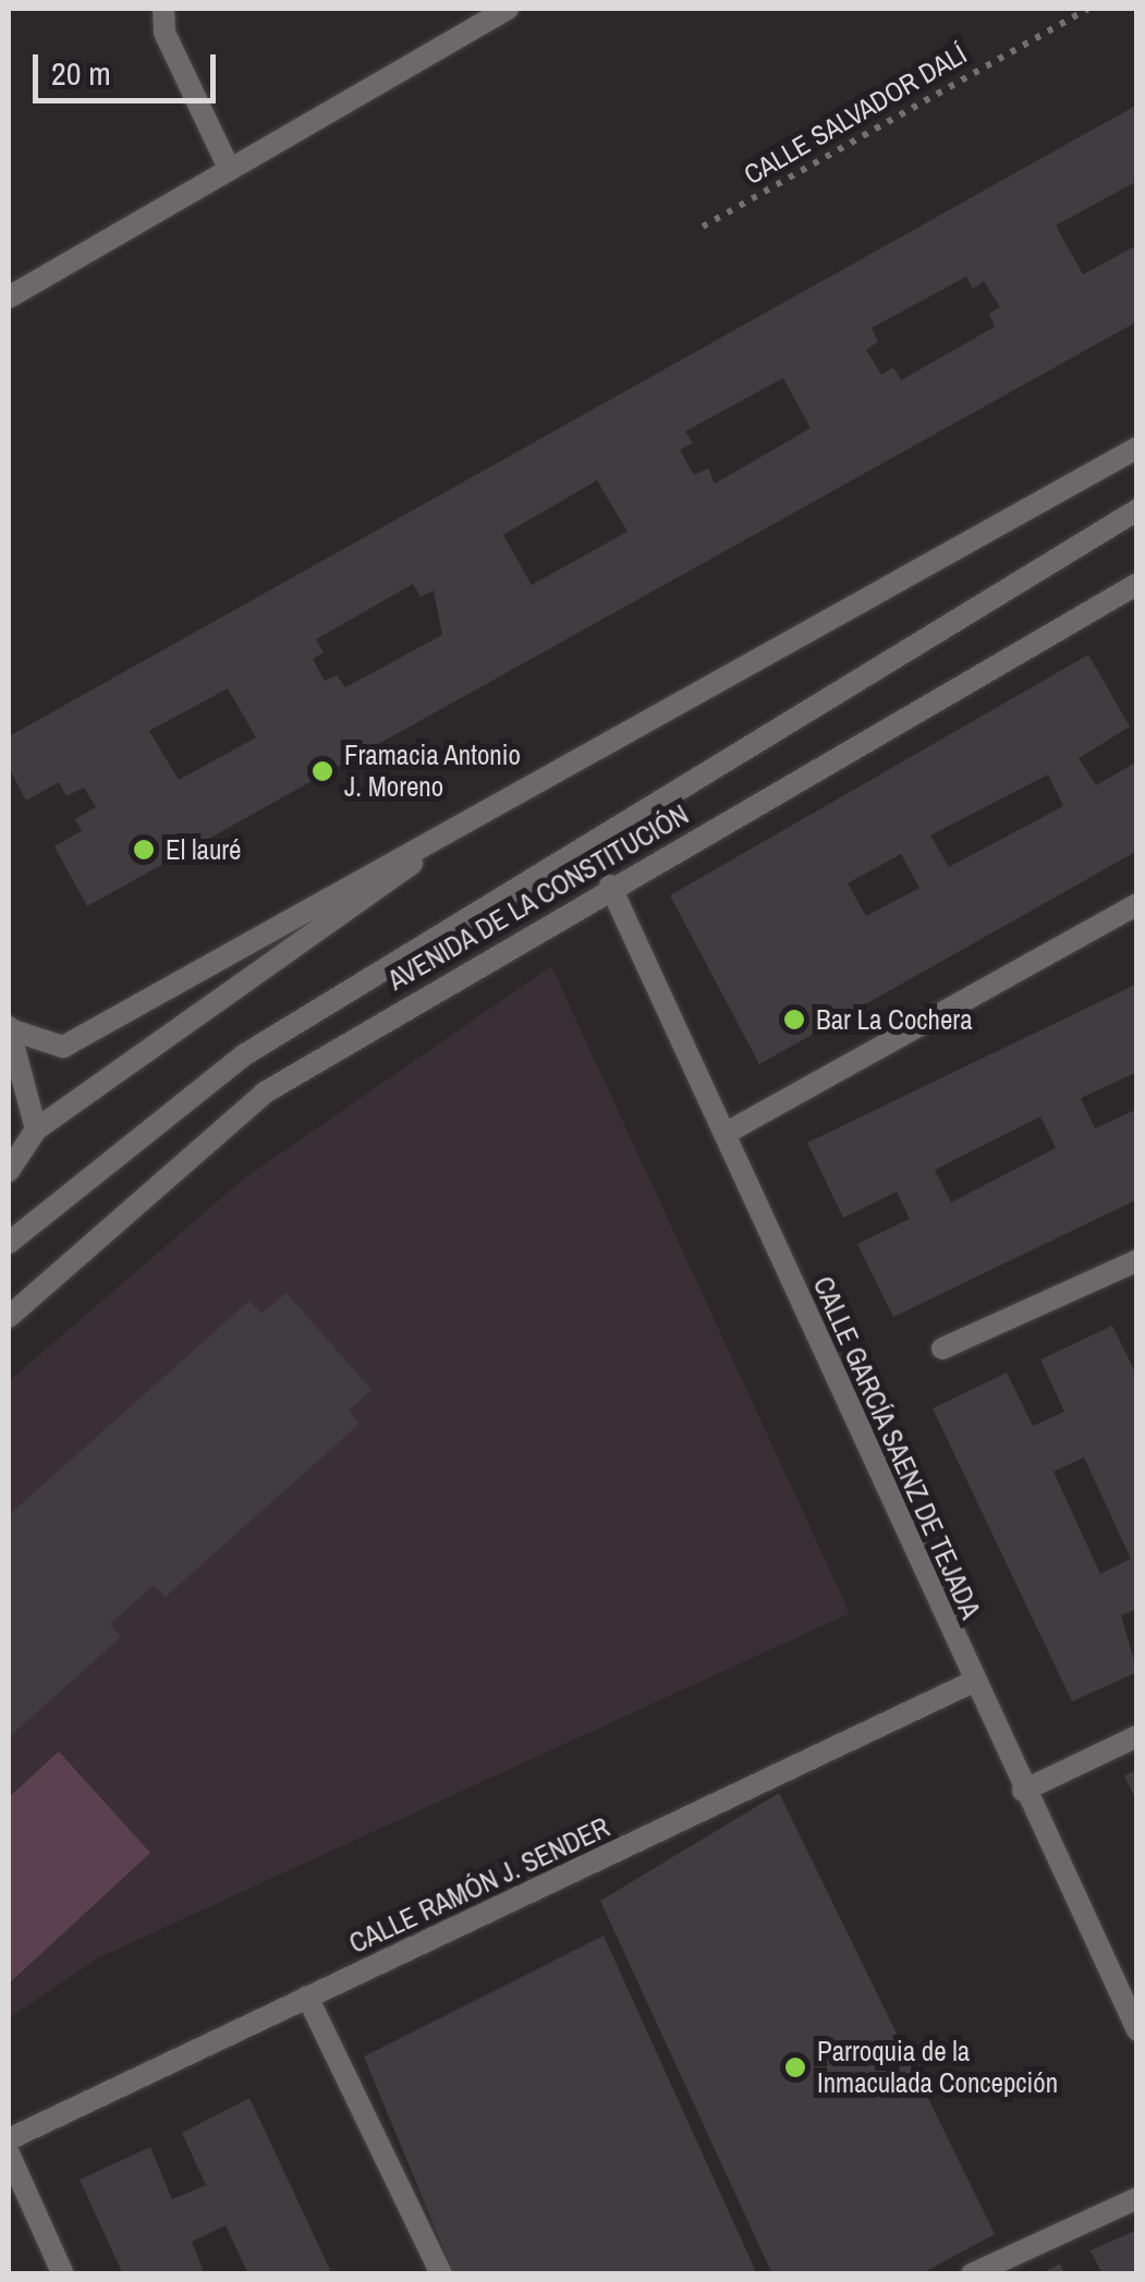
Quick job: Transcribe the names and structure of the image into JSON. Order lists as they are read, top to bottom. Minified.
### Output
{"streets":{"street":["AVENIDA DE LA CONSTITUCIÓN","CALLE GARCÍA SAENZ DE TEJADA","CALLE RAMÓN J. SENDER"],"path":["CALLE SALVADOR DALÍ"]},"crossings":[["AVENIDA DE LA CONSTITUCIÓN","CALLE GARCÍA SAENZ DE TEJADA"],["CALLE GARCÍA SAENZ DE TEJADA","CALLE RAMÓN J. SENDER"]],"places":["Framacia Antonio J. Moreno","El lauré","Bar La Cochera","Parroquia de la Inmaculada Concepción"],"scale_bar":"20 m"}
